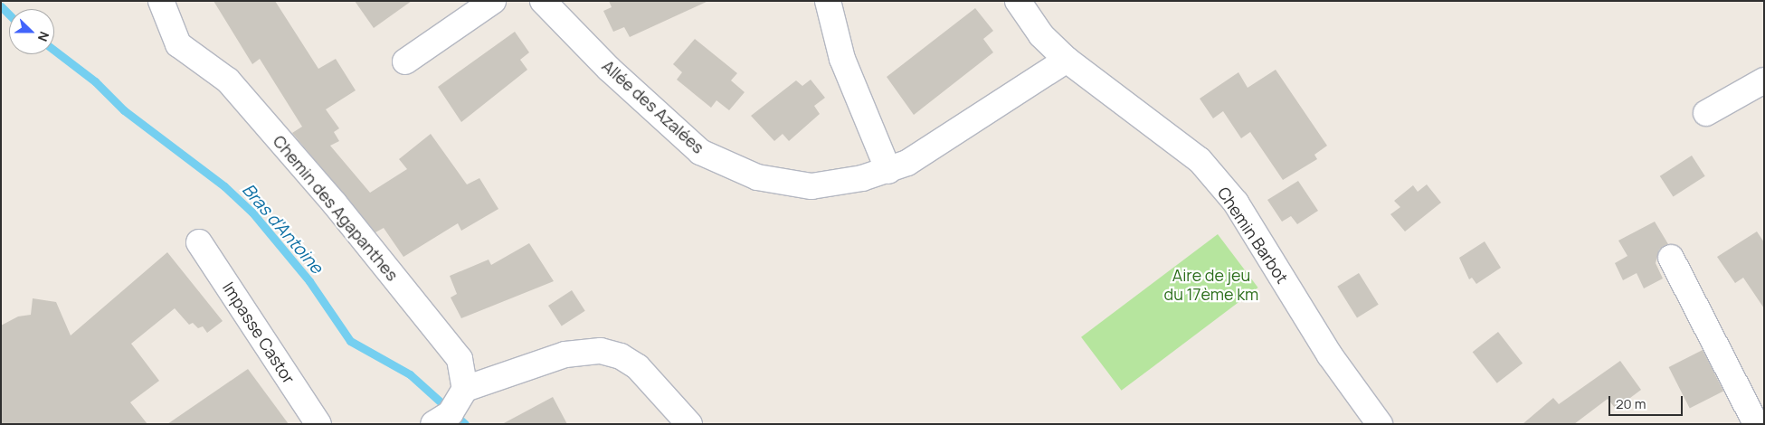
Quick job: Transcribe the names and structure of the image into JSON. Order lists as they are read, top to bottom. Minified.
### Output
{"streets":{"street":["Allée des Azalées","Chemin des Agapanthes","Chemin Barbot","Impasse Castor"]},"crossings":[["Allée des Azalées","Chemin Barbot"]],"water":["Bras d'Antoine"],"parks":["Aire de jeu du 17ème km"],"scale_bar":"20 m","north":"right"}
